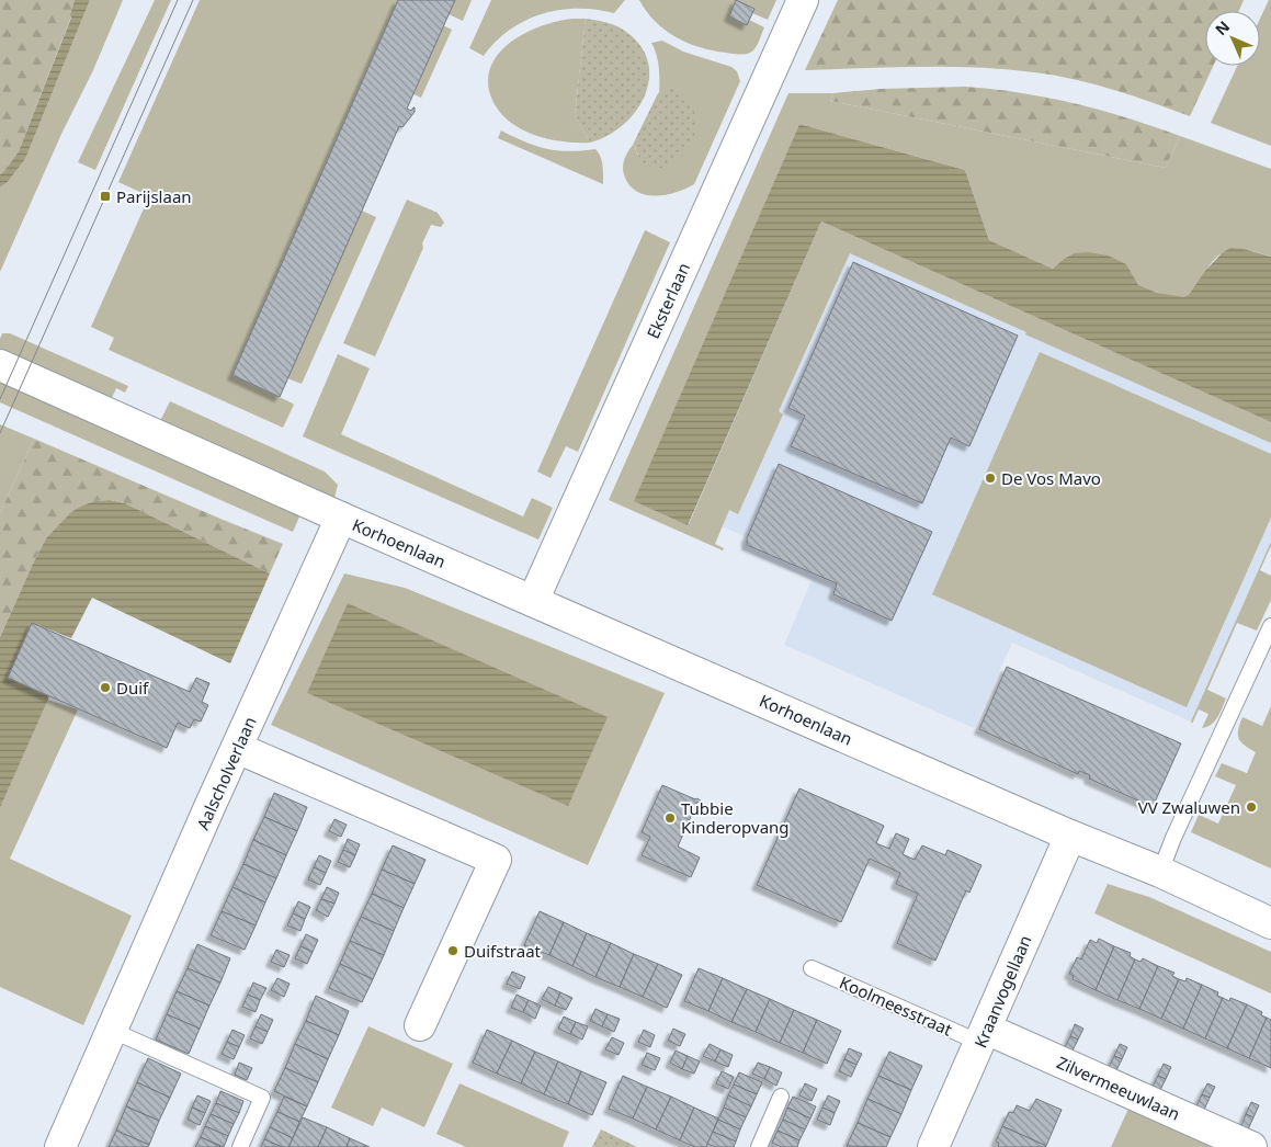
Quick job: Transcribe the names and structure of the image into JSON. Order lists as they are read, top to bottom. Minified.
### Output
{"streets":{"street":["Eksterlaan","Korhoenlaan","Aalscholverlaan","Kraanvogellaan","Zilvermeeuwlaan"],"lane":["Koolmeesstraat"]},"crossings":[["Eksterlaan","Korhoenlaan"],["Korhoenlaan","Aalscholverlaan"],["Korhoenlaan","Kraanvogellaan"],["Kraanvogellaan","Koolmeesstraat"],["Kraanvogellaan","Zilvermeeuwlaan"],["Koolmeesstraat","Zilvermeeuwlaan"]],"places":{"transit":["Parijslaan"],"other":["De Vos Mavo","Duif","VV Zwaluwen","Tubbie Kinderopvang","Duifstraat"]},"north":"top left"}
